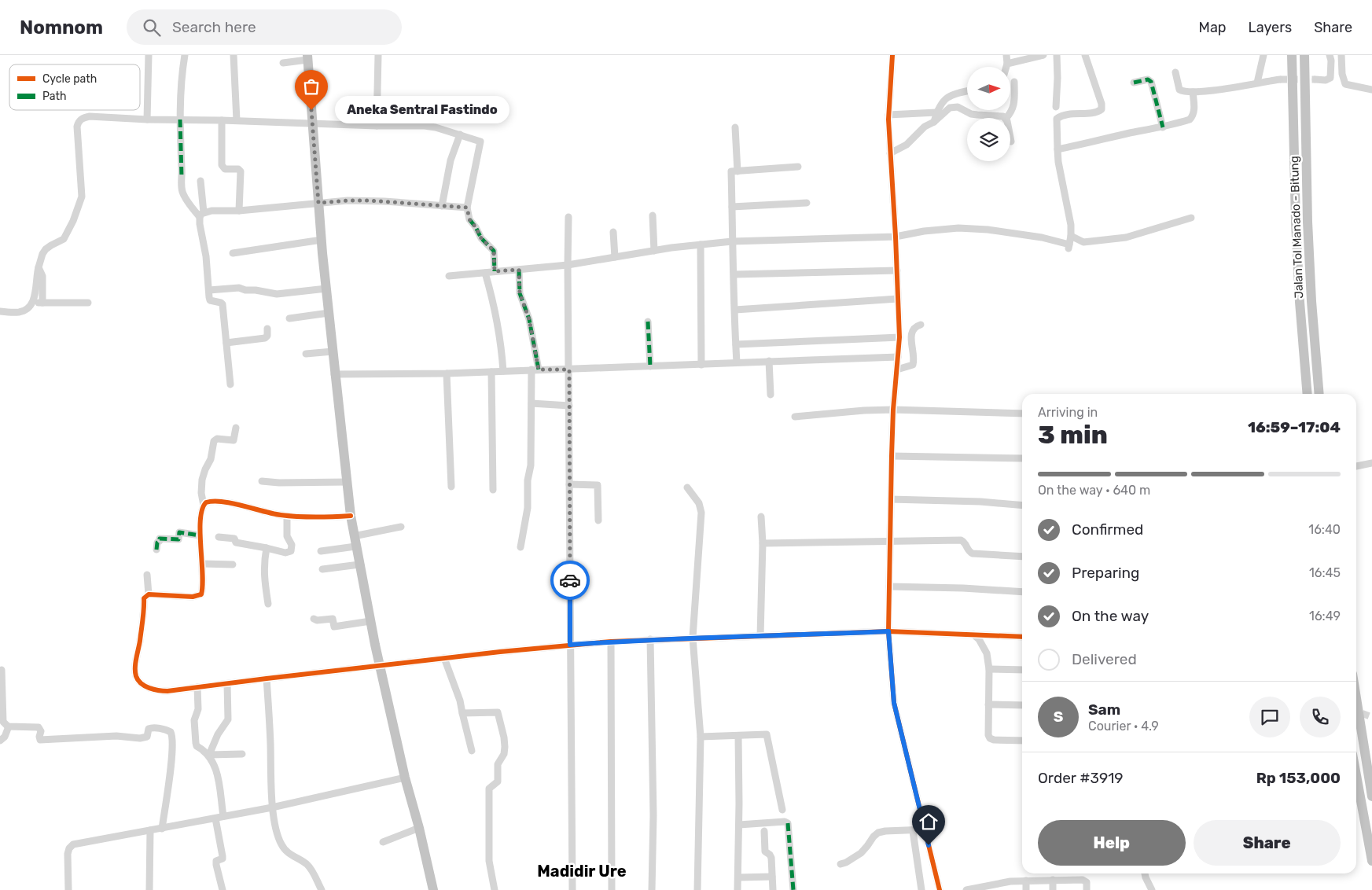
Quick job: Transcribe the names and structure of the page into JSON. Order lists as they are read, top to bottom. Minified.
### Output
{"streets":{"highway":["Jalan Tol Manado - Bitung"]},"districts":["Madidir Ure"],"places":["Aneka Sentral Fastindo"],"legend":["Cycle path","Path"],"north":"right","page":{"header":"Nomnom","search":"Search here","nav":["Map","Layers","Share"],"bubble":"Aneka Sentral Fastindo","heading":["3 min","Arriving in","16:59–17:04"],"panel":["Sam","Courier · 4.9","Order #3919","Rp 153,000"],"bar":"On the way · 640 m","list":[["Confirmed","16:40"],["Preparing","16:45"],["On the way","16:49"],"Delivered"],"round":"S","buttons":["Help","Share"]}}
